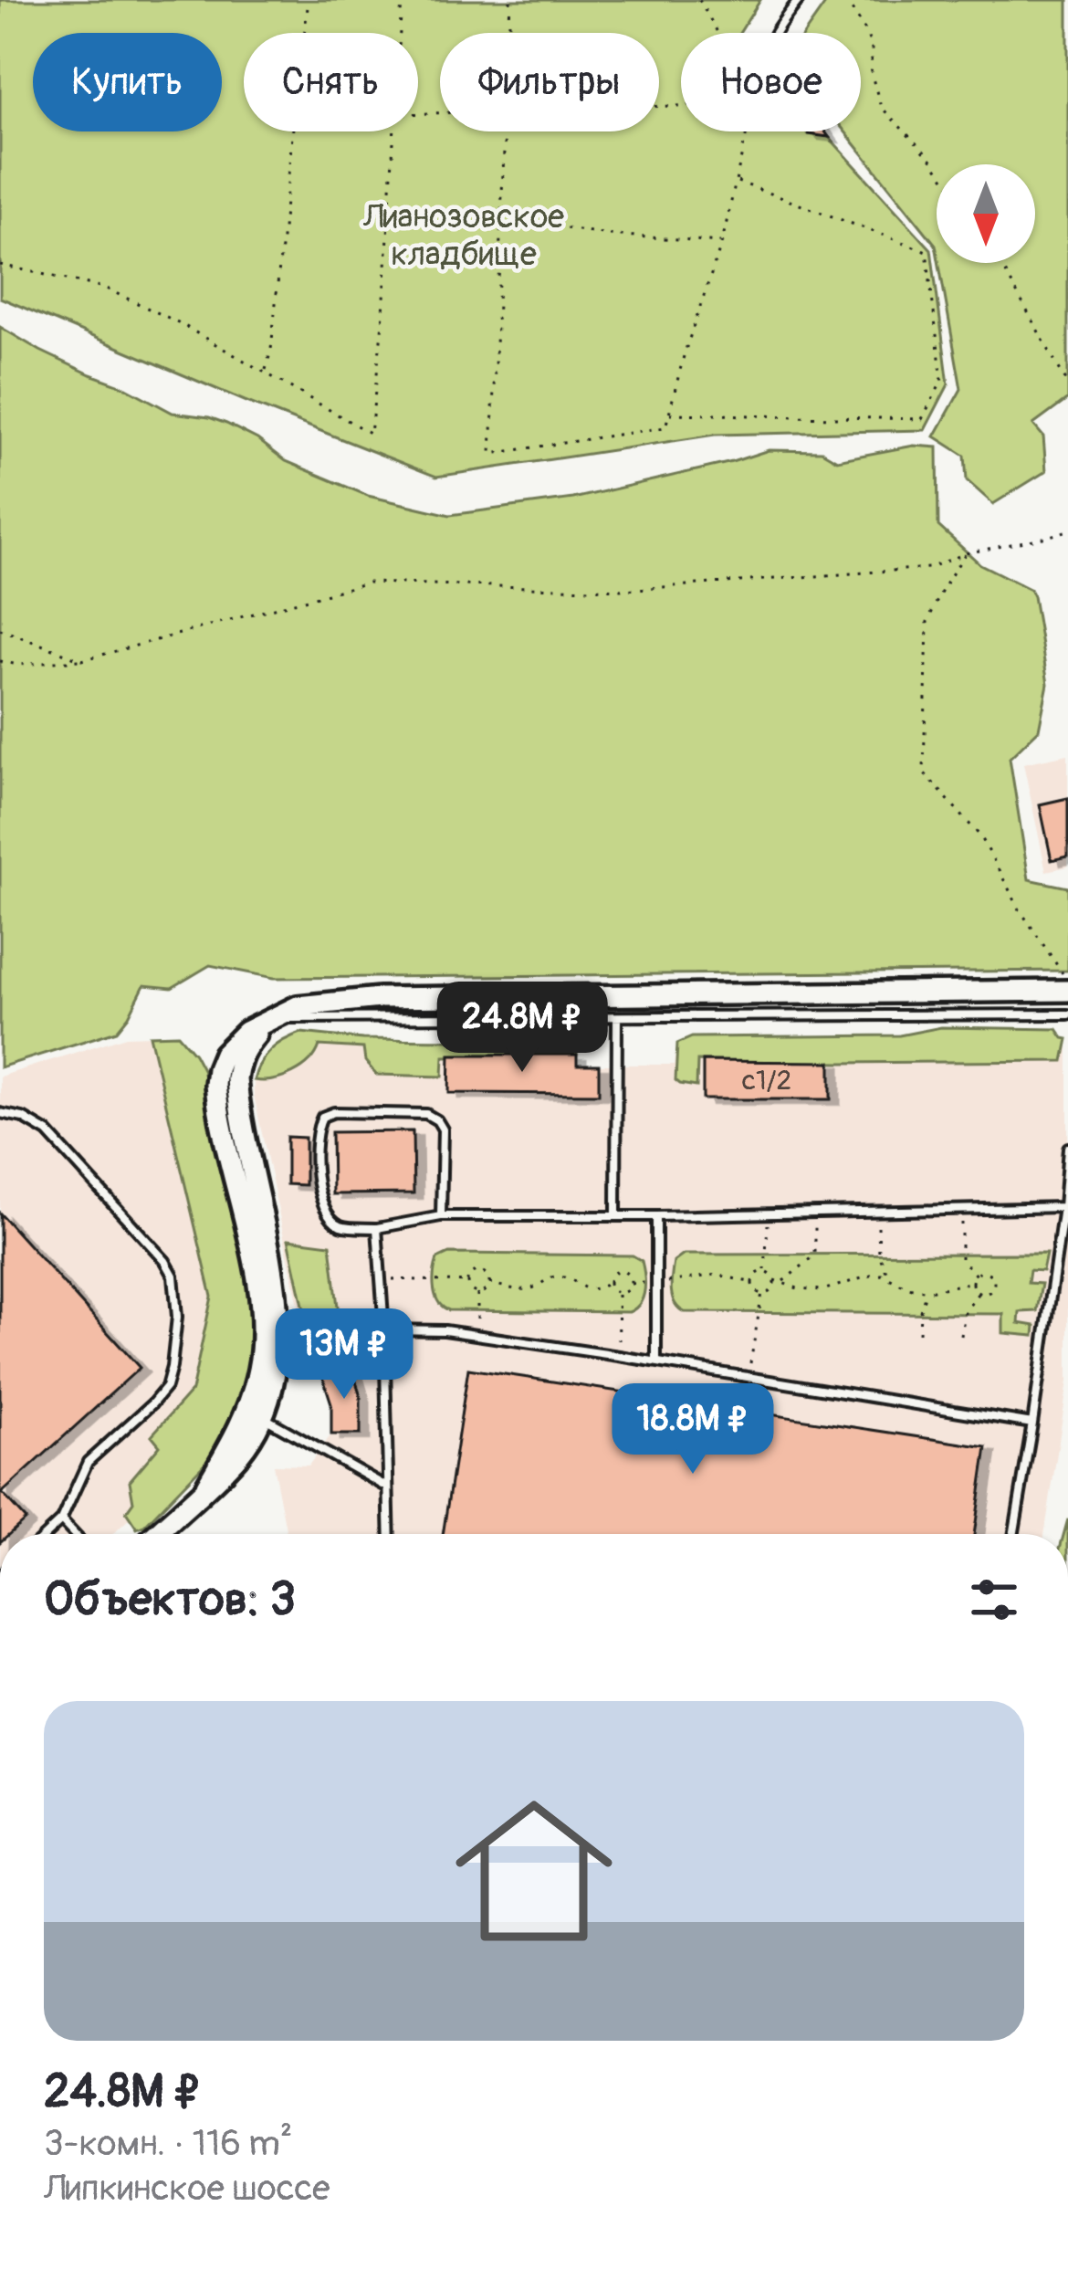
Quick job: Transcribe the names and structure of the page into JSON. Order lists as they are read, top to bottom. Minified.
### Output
{"parks":["Лианозовское кладбище"],"house_numbers":["с1/2"],"north":"bottom","page":{"chip":["Купить","Снять","Фильтры","Новое"],"price":["24.8M ₽","13M ₽","18.8M ₽"],"heading":"Объектов: 3","list":[{"name":"24.8M ₽","note":"3-комн. · 116 m² · Липкинское шоссе"}]}}
